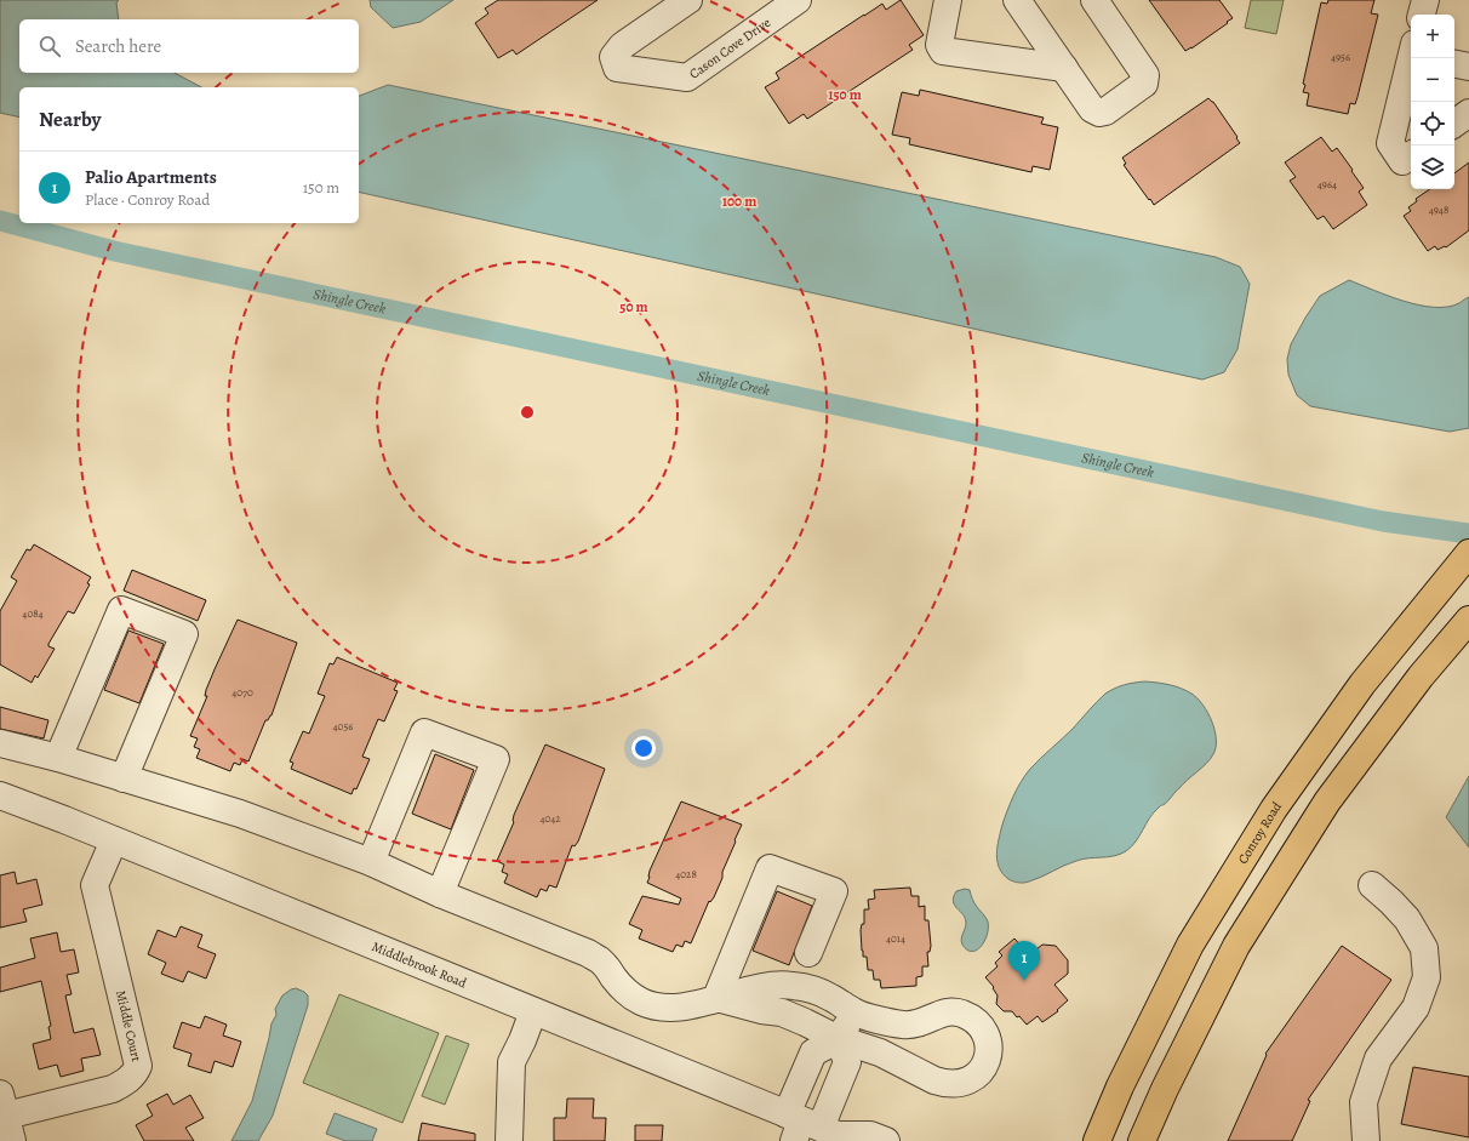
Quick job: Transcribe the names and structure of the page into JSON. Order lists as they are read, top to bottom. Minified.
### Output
{"streets":{"main road":["Conroy Road"],"street":["Cason Cove Drive","Middlebrook Road","Middle Court"]},"crossings":[["Middlebrook Road","Middle Court"]],"water":["Shingle Creek"],"house_numbers":["4956","4964","4948","4084","4070","4056","4042","4028","4014"],"page":{"map_buttons":["+","−"],"search":"Search here","heading":"Nearby","list":[{"mark":"1","name":"Palio Apartments","note":"Place · Conroy Road","value":"150 m"}],"pins":"1"},"rings":["150 m","100 m","50 m"]}
